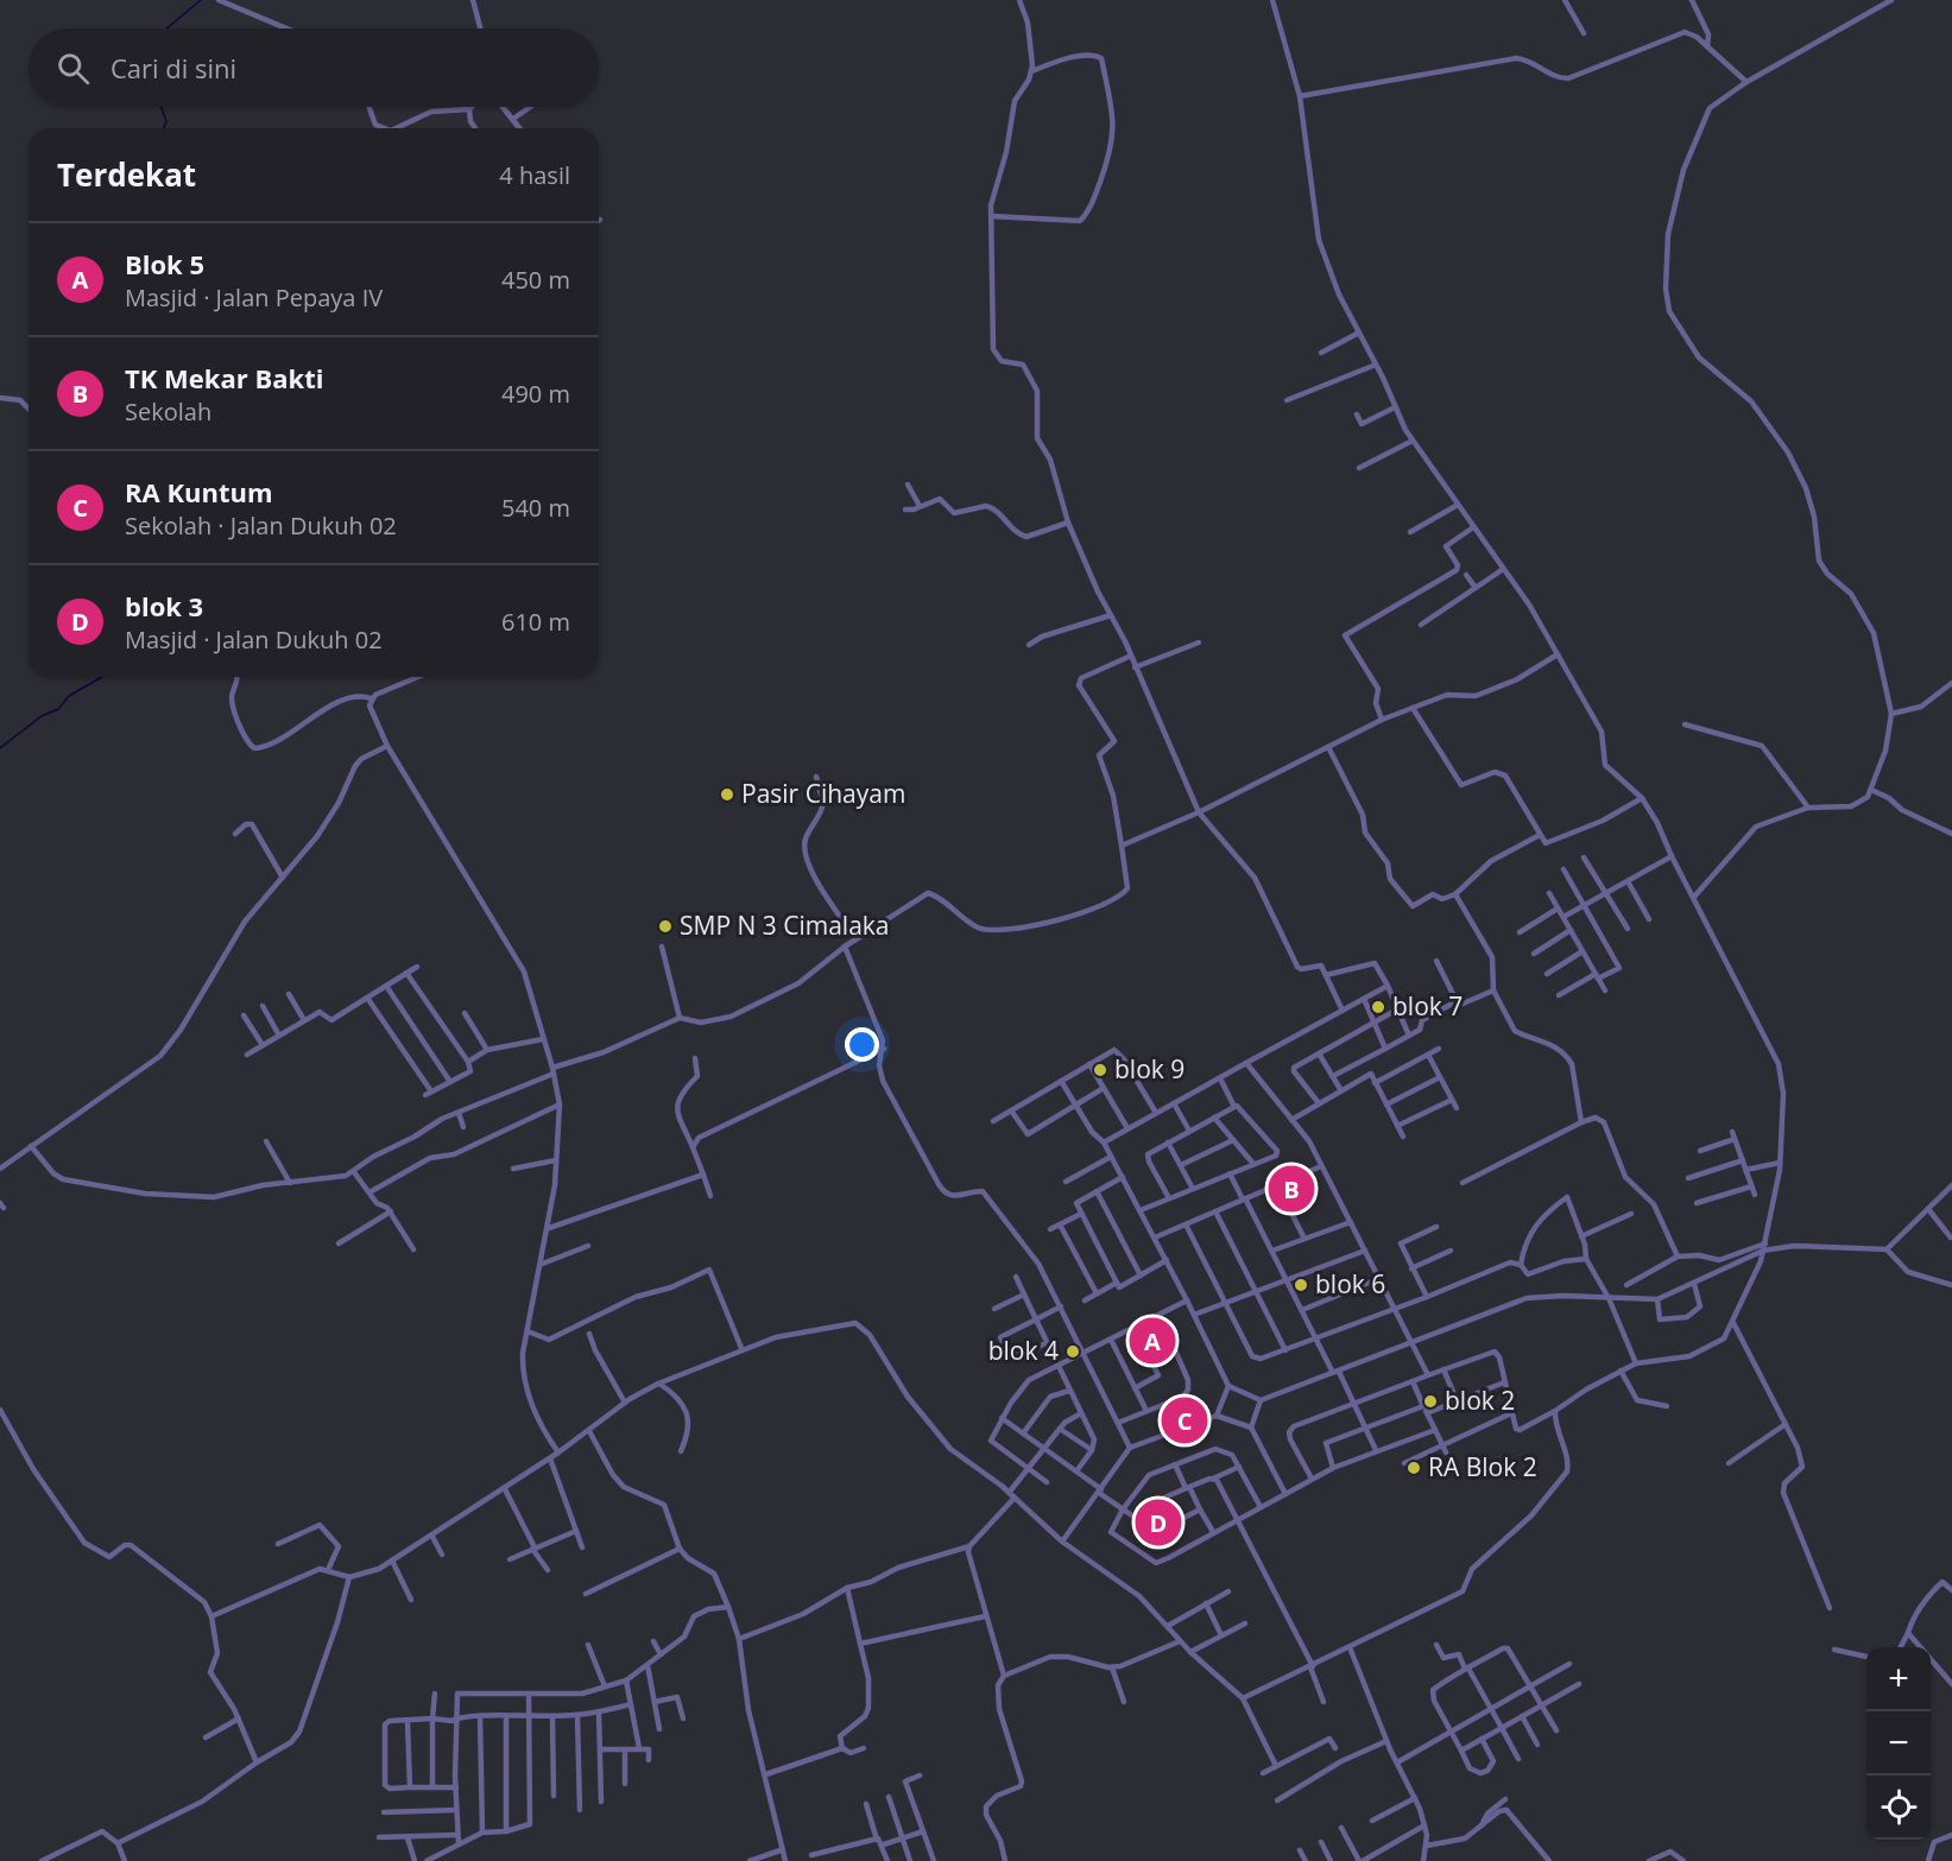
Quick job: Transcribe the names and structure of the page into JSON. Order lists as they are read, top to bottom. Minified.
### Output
{"places":["Pasir Cihayam","SMP N 3 Cimalaka","blok 7","blok 9","blok 6","blok 4","blok 2","RA Blok 2"],"page":{"search":"Cari di sini","heading":["Terdekat","4 hasil"],"list":[{"mark":"A","name":"Blok 5","note":"Masjid · Jalan Pepaya IV","value":"450 m"},{"mark":"B","name":"TK Mekar Bakti","note":"Sekolah","value":"490 m"},{"mark":"C","name":"RA Kuntum","note":"Sekolah · Jalan Dukuh 02","value":"540 m"},{"mark":"D","name":"blok 3","note":"Masjid · Jalan Dukuh 02","value":"610 m"}],"pins":["B","A","C","D"],"map_buttons":["+","−"]}}
